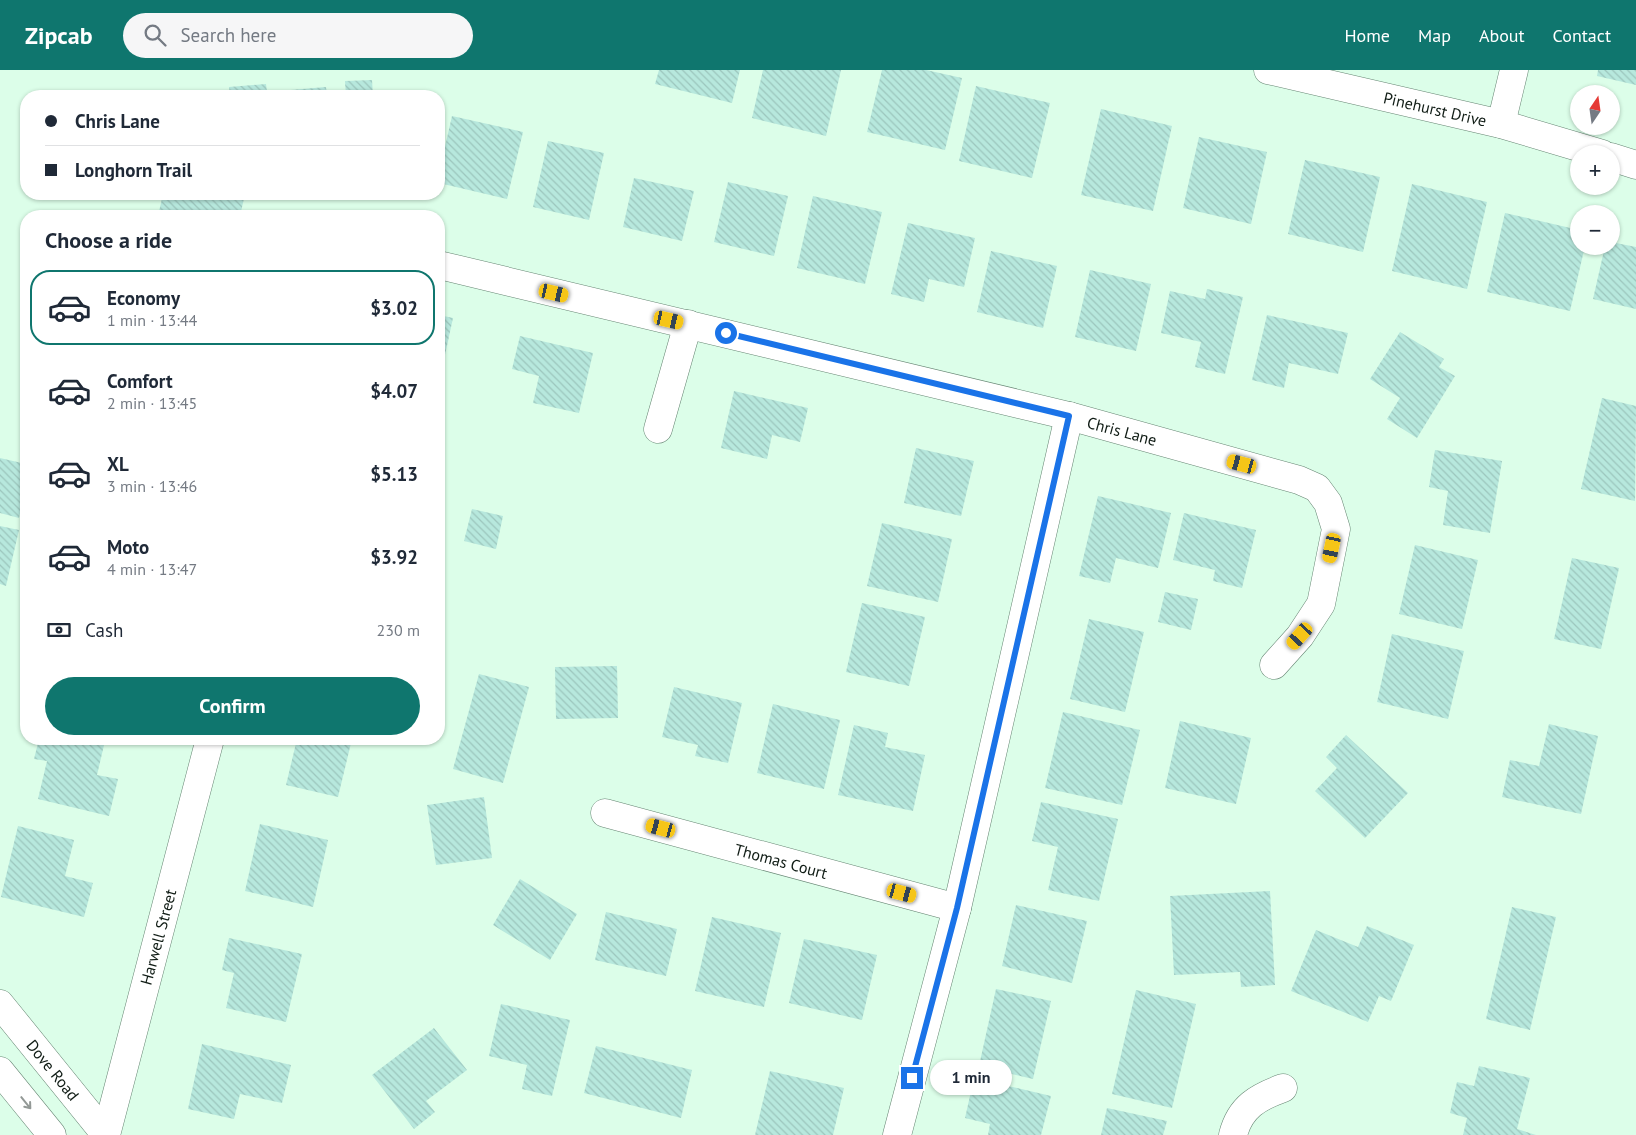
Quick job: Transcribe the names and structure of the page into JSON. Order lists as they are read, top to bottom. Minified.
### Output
{"streets":{"street":["Pinehurst Drive","Chris Lane","Thomas Court","Harwell Street","Dove Road"]},"crossings":[["Harwell Street","Dove Road"]],"north":"top","page":{"header":"Zipcab","search":"Search here","nav":["Home","Map","About","Contact"],"map_buttons":["+","−"],"banner":["Chris Lane","Longhorn Trail"],"heading":"Choose a ride","list":[{"name":"Economy","note":"1 min · 13:44","value":"$3.02"},{"name":"Comfort","note":"2 min · 13:45","value":"$4.07"},{"name":"XL","note":"3 min · 13:46","value":"$5.13"},{"name":"Moto","note":"4 min · 13:47","value":"$3.92"}],"pay":["Cash","230 m"],"buttons":"Confirm","bubble":"1 min"}}
